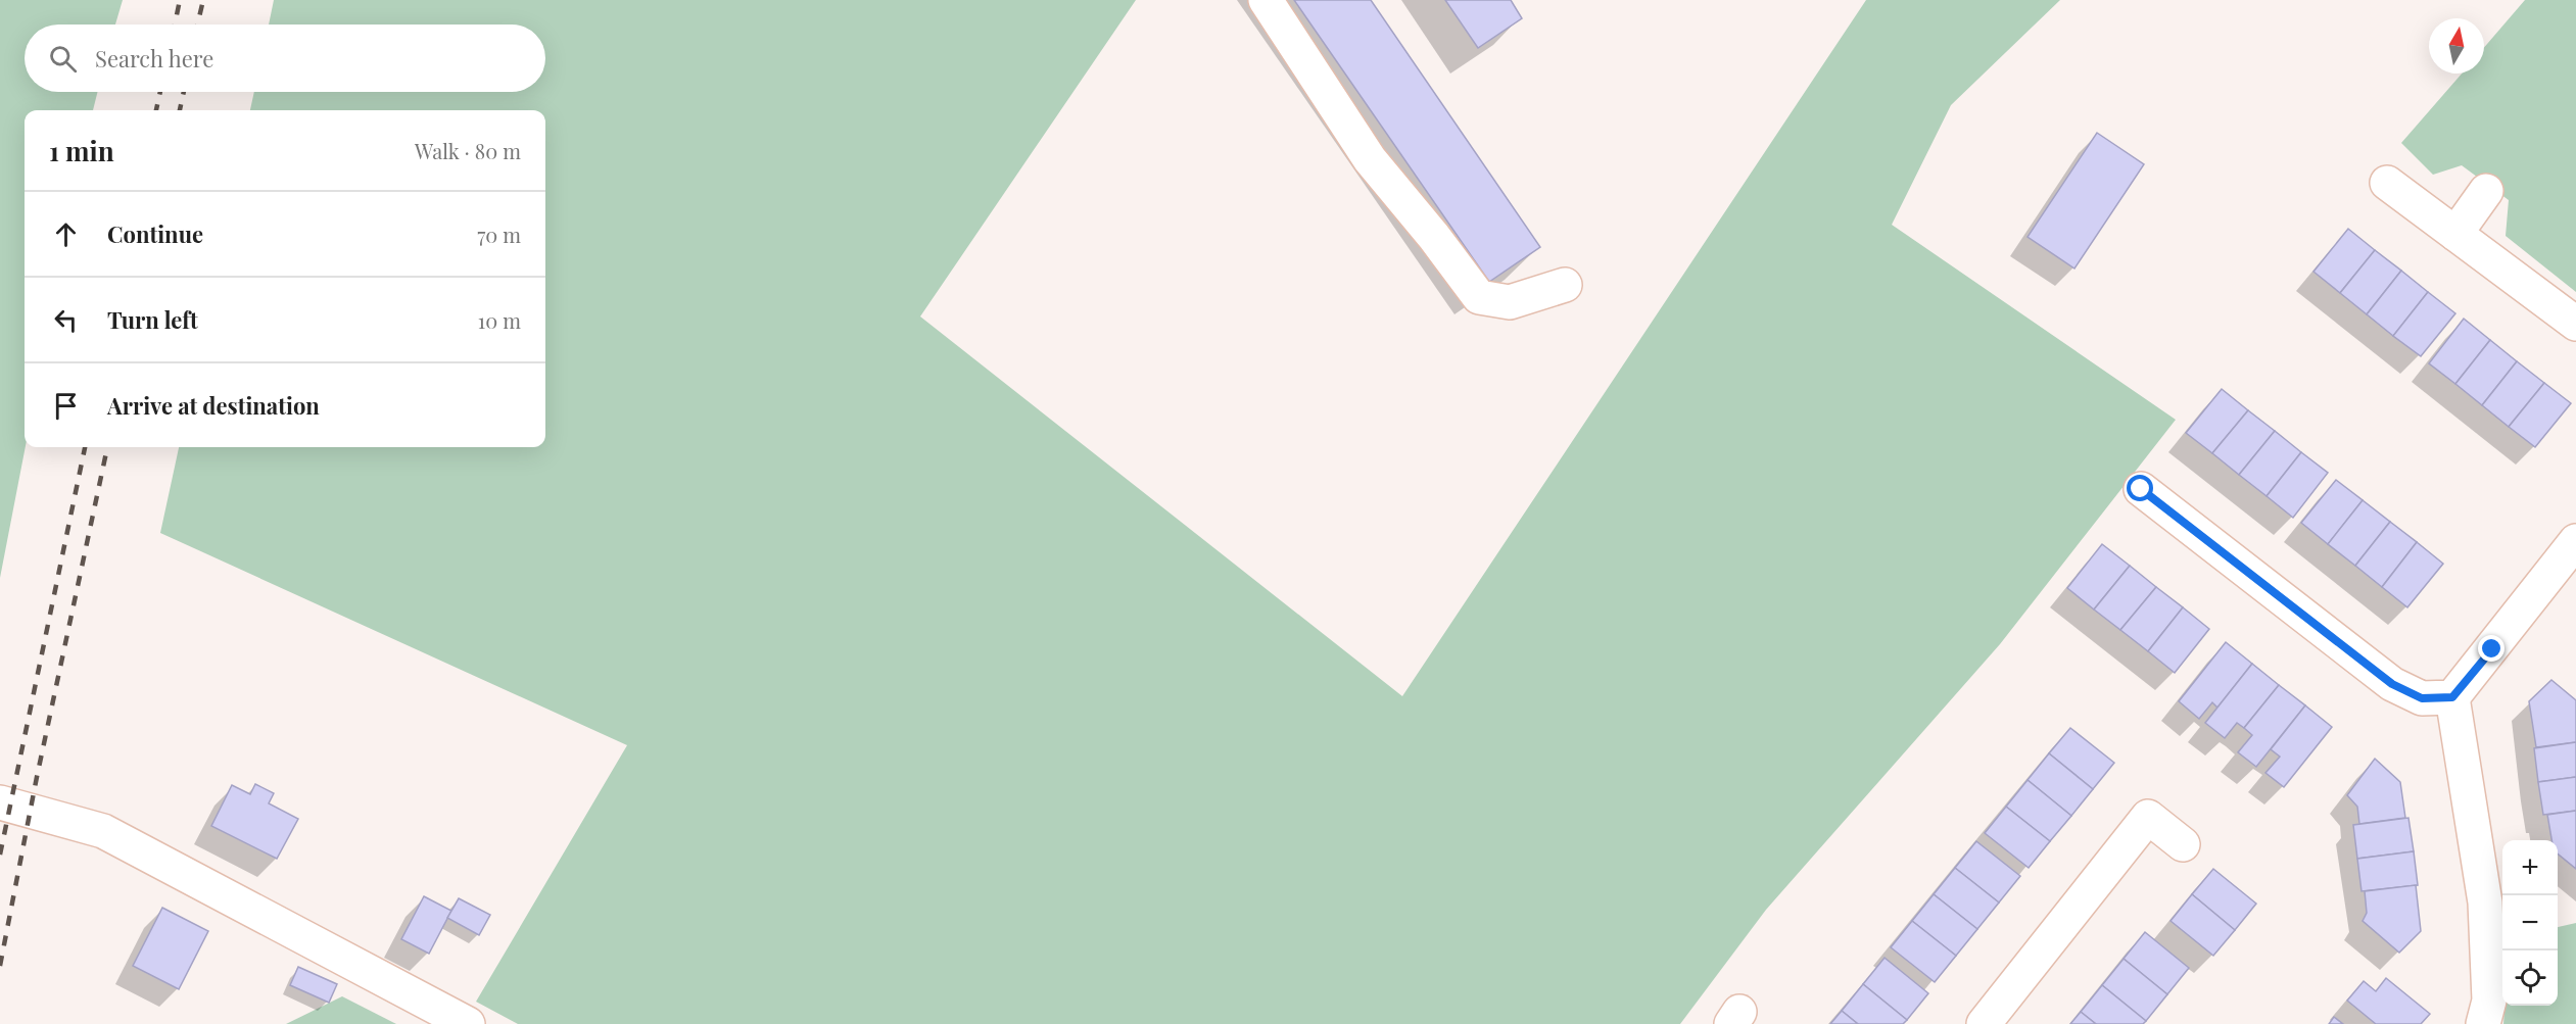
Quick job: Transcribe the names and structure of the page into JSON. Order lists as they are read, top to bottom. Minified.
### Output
{"north":"top","page":{"search":"Search here","heading":["1 min","Walk · 80 m"],"list":[["Continue","70 m"],["Turn left","10 m"],"Arrive at destination"],"map_buttons":["+","−"]}}
